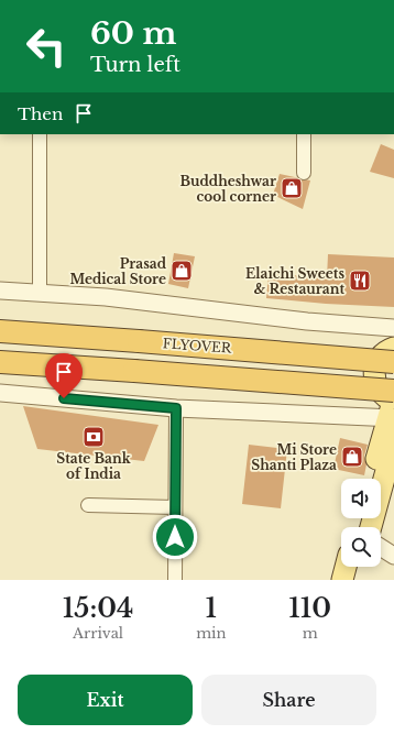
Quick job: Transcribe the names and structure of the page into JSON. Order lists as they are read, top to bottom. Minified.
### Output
{"streets":{"highway":["FLYOVER"]},"places":{"shop":["Buddheshwar cool corner","Prasad Medical Store","Mi Store Shanti Plaza"],"restaurant":["Elaichi Sweets & Restaurant"],"bank":["State Bank of India"]},"page":{"turn":["60 m","Turn left"],"then":"Then","eta":["15:04","Arrival","1","min","110","m"],"buttons":["Exit","Share"]}}
